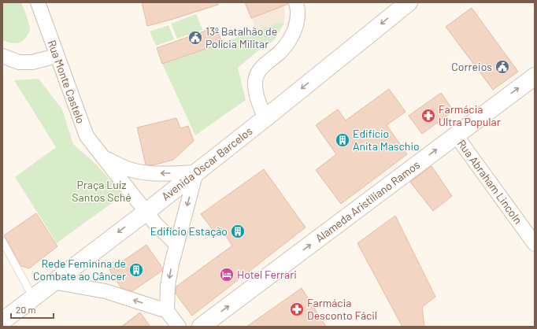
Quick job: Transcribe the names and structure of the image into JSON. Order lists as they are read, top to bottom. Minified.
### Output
{"streets":{"main road":["Avenida Oscar Barcelos","Alameda Aristiliano Ramos"],"street":["Rua Monte Castelo","Rua Abraham Lincoln"]},"crossings":[["Rua Monte Castelo","Avenida Oscar Barcelos"],["Rua Abraham Lincoln","Alameda Aristiliano Ramos"]],"one_way":["Avenida Oscar Barcelos","Alameda Aristiliano Ramos"],"parks":["Praça Luiz Santos Sché"],"places":{"public building":["13º Batalhão de Polícia Militar","Correios"],"pharmacy":["Farmácia Ultra Popular","Farmácia Desconto Fácil"],"building":["Edifício Anita Maschio","Edifício Estação","Rede Feminina de Combate ao Câncer"],"hotel":["Hotel Ferrari"]},"scale_bar":"20 m"}
